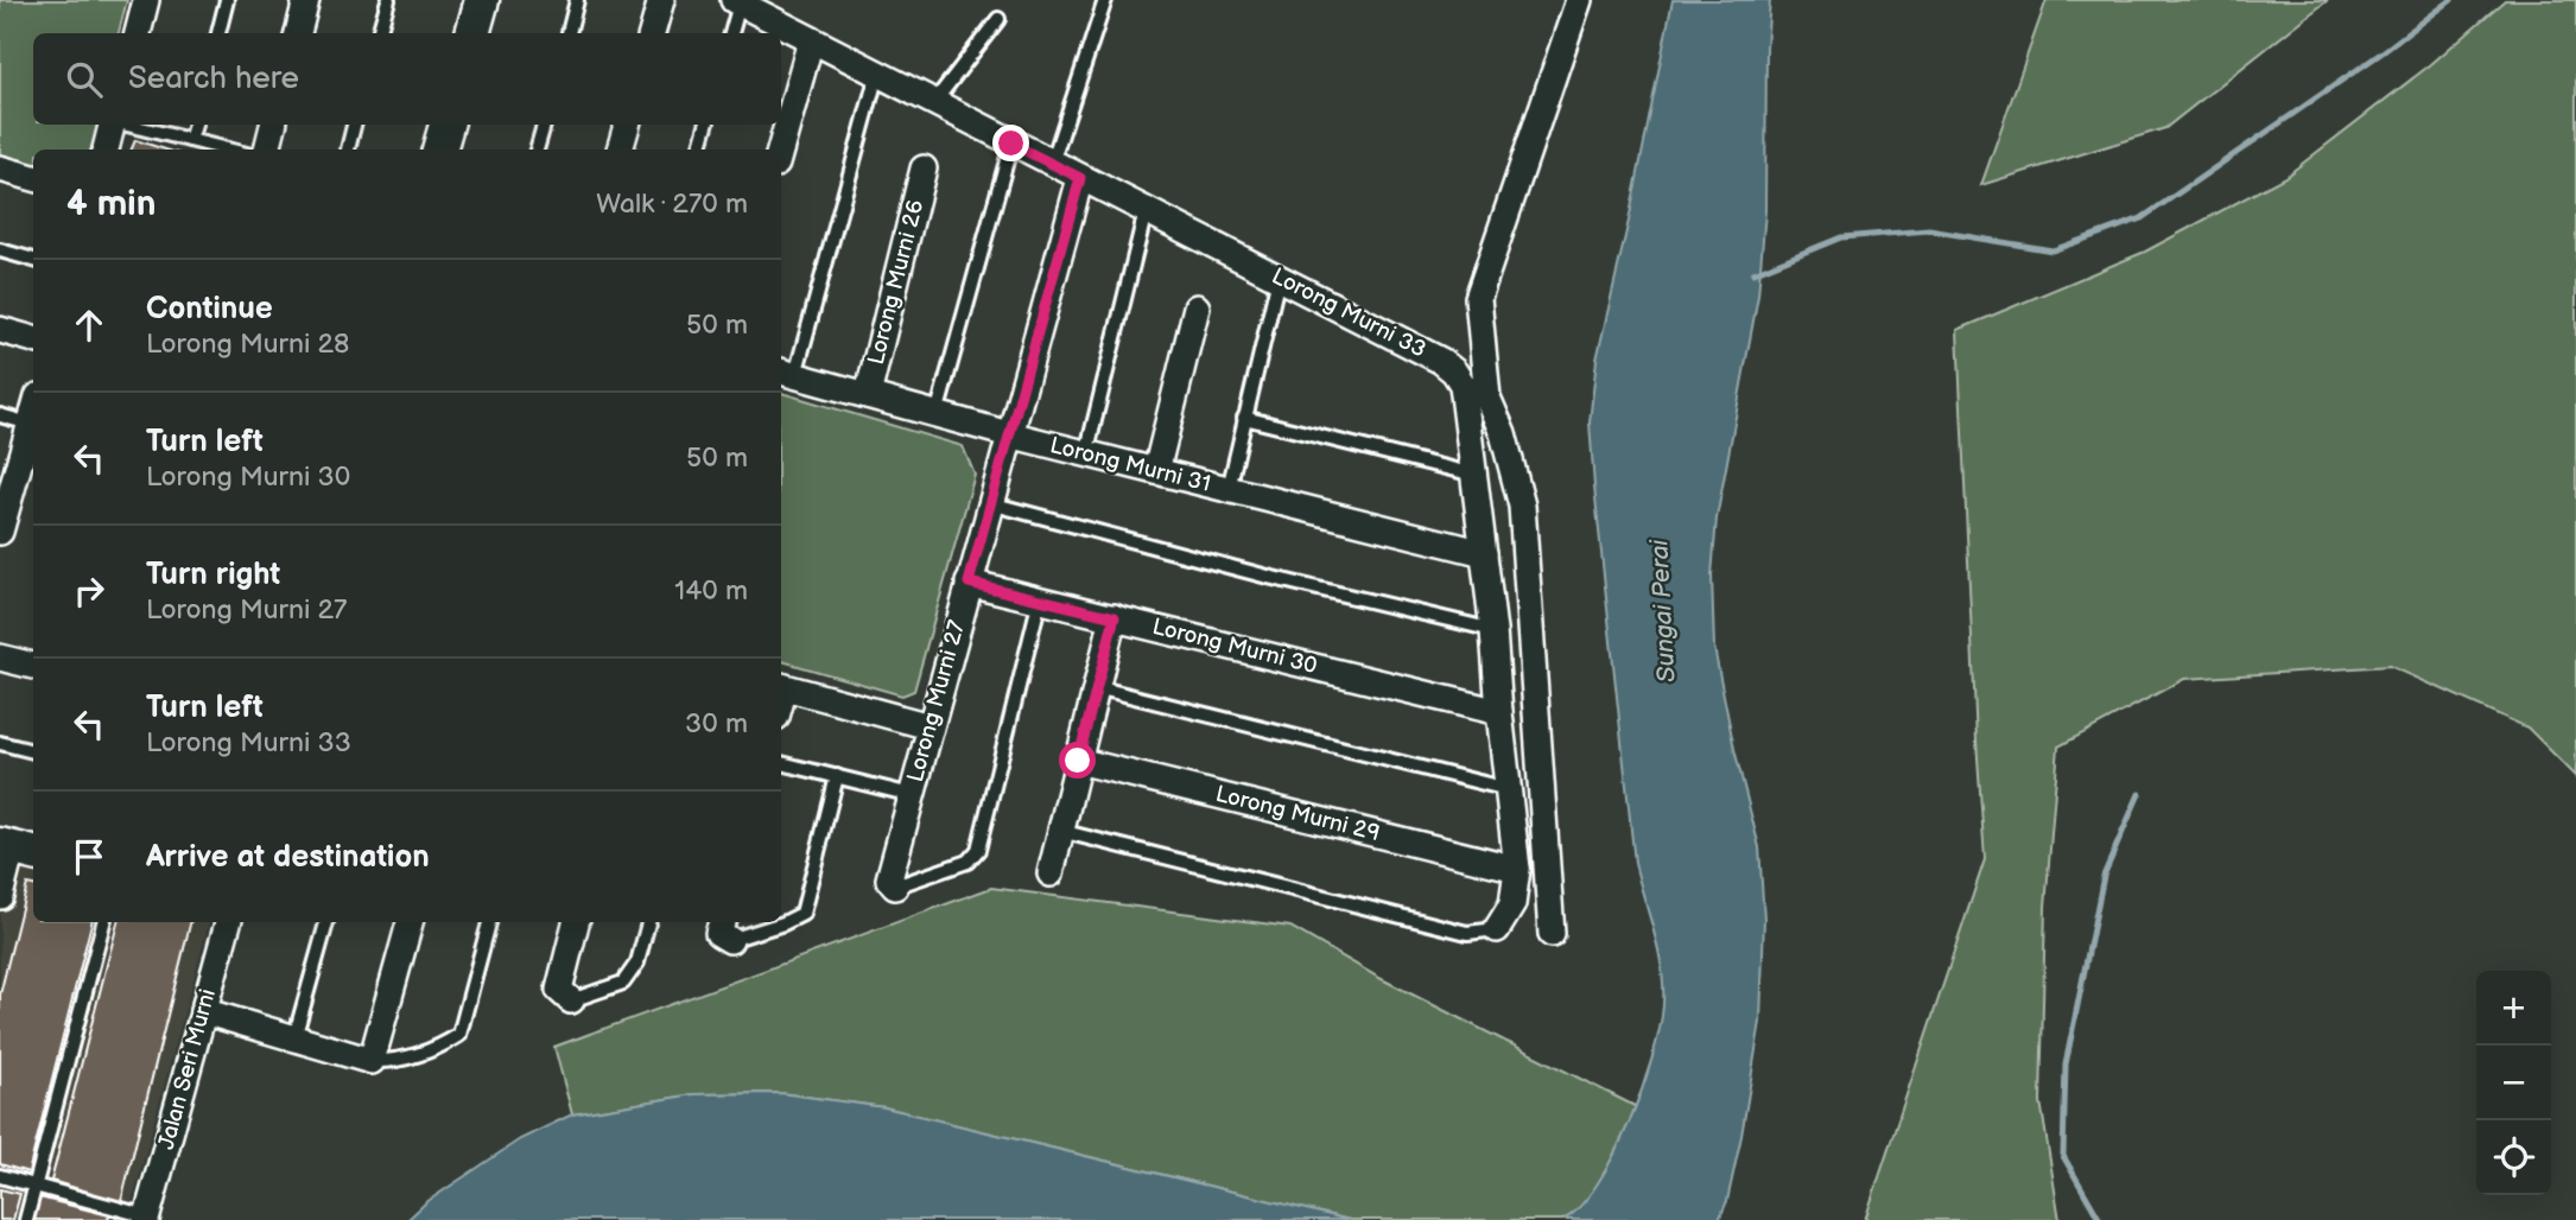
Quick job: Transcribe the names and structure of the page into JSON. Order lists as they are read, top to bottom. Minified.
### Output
{"streets":{"street":["Lorong Murni 26","Lorong Murni 33","Lorong Murni 31","Lorong Murni 30","Lorong Murni 27","Lorong Murni 29","Jalan Seri Murni"]},"crossings":[["Lorong Murni 26","Lorong Murni 31"],["Lorong Murni 33","Lorong Murni 31"],["Lorong Murni 33","Lorong Murni 30"],["Lorong Murni 33","Lorong Murni 27"],["Lorong Murni 33","Lorong Murni 29"],["Lorong Murni 31","Lorong Murni 27"],["Lorong Murni 30","Lorong Murni 27"]],"water":["Sungai Perai"],"page":{"search":"Search here","heading":["4 min","Walk · 270 m"],"list":[["Continue","Lorong Murni 28","50 m"],["Turn left","Lorong Murni 30","50 m"],["Turn right","Lorong Murni 27","140 m"],["Turn left","Lorong Murni 33","30 m"],"Arrive at destination"],"map_buttons":["+","−"]}}
